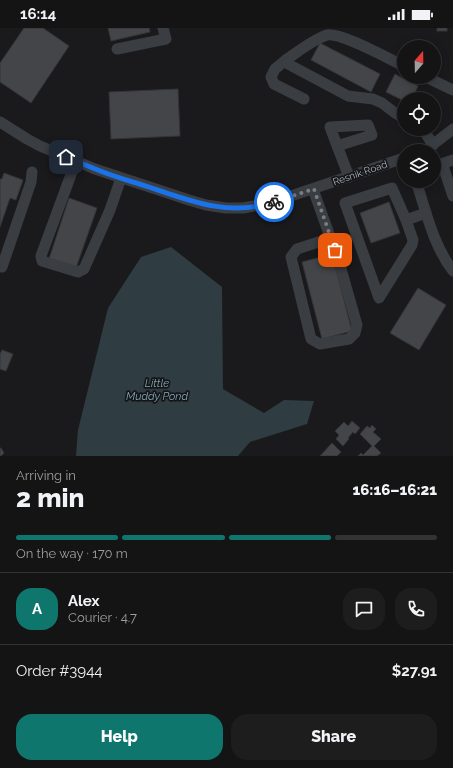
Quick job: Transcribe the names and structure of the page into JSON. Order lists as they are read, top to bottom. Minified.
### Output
{"streets":{"street":["Resnik Road"]},"water":["Little Muddy Pond"],"north":"top","page":{"status":"16:14","heading":["2 min","Arriving in","16:16–16:21"],"panel":["Alex","Courier · 4.7","Order #3944","$27.91"],"bar":"On the way · 170 m","round":"A","buttons":["Help","Share"]}}
